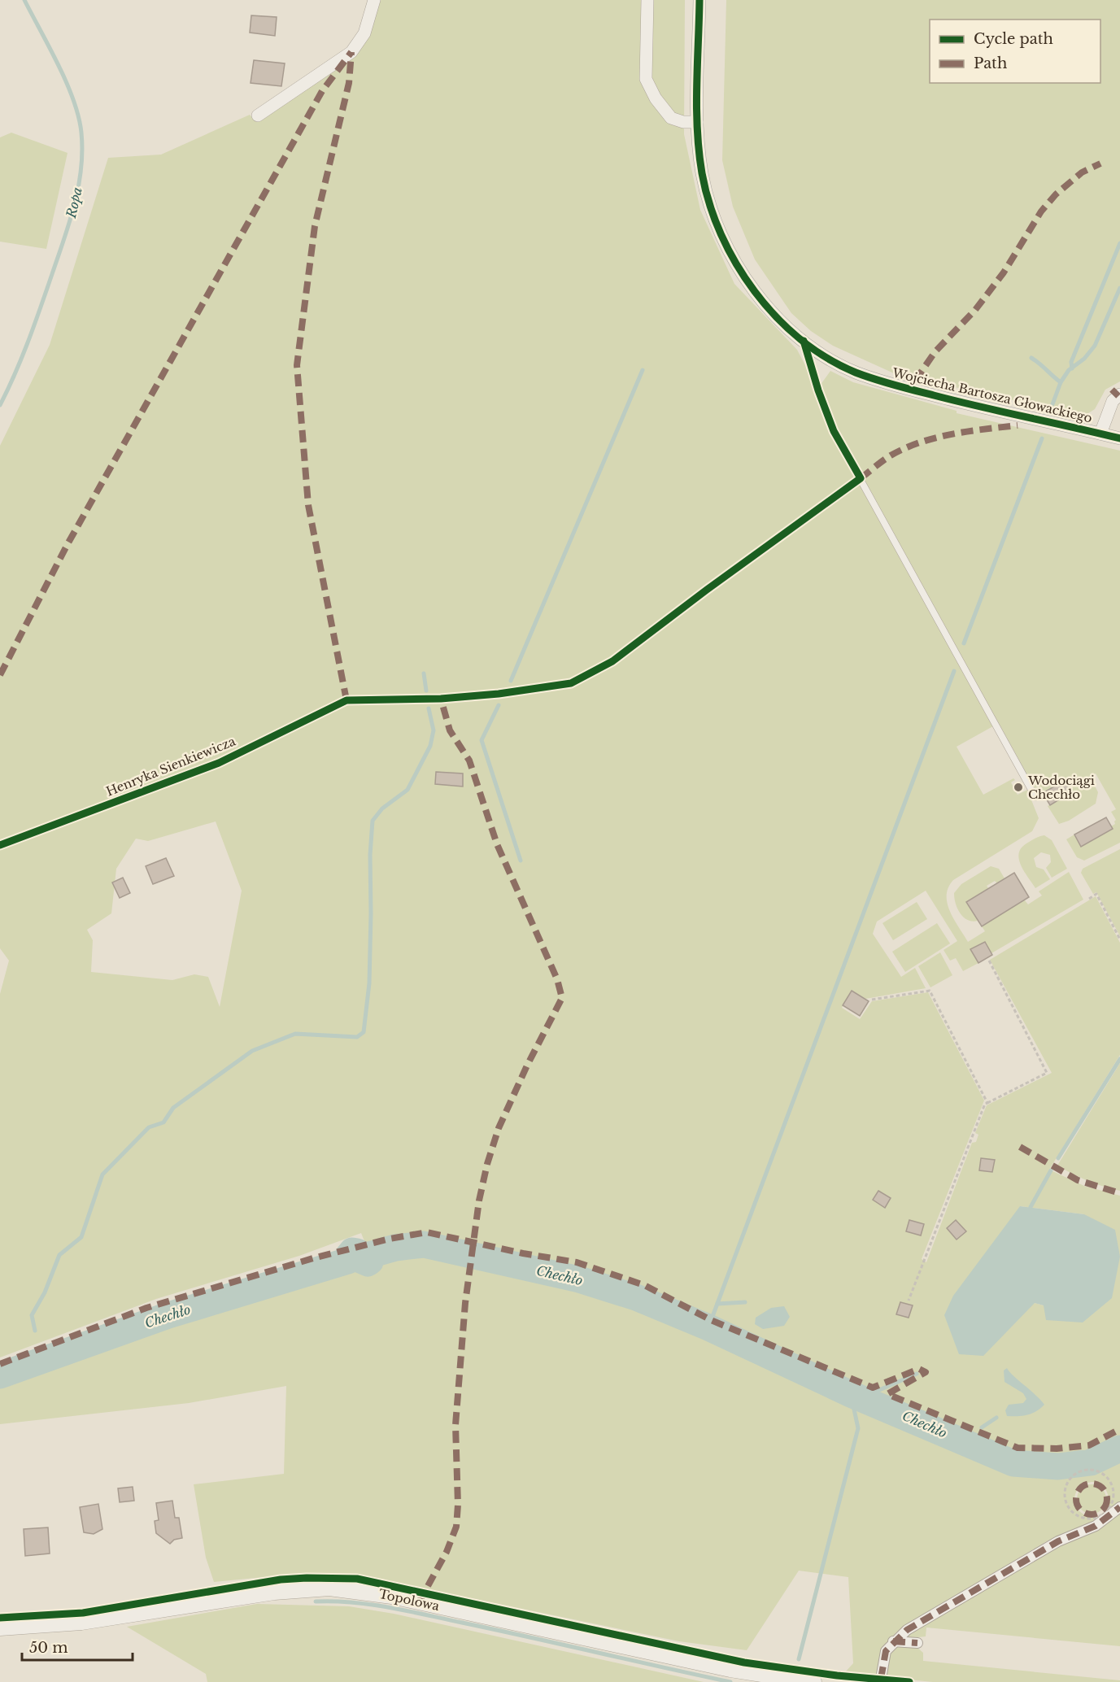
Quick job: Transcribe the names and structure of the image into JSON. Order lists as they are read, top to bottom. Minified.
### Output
{"streets":{"street":["Wojciecha Bartosza Głowackiego","Topolowa"],"lane":["Henryka Sienkiewicza"]},"water":["Ropa","Chechło"],"places":["Wodociągi Chechło"],"legend":["Cycle path","Path"],"scale_bar":"50 m"}
